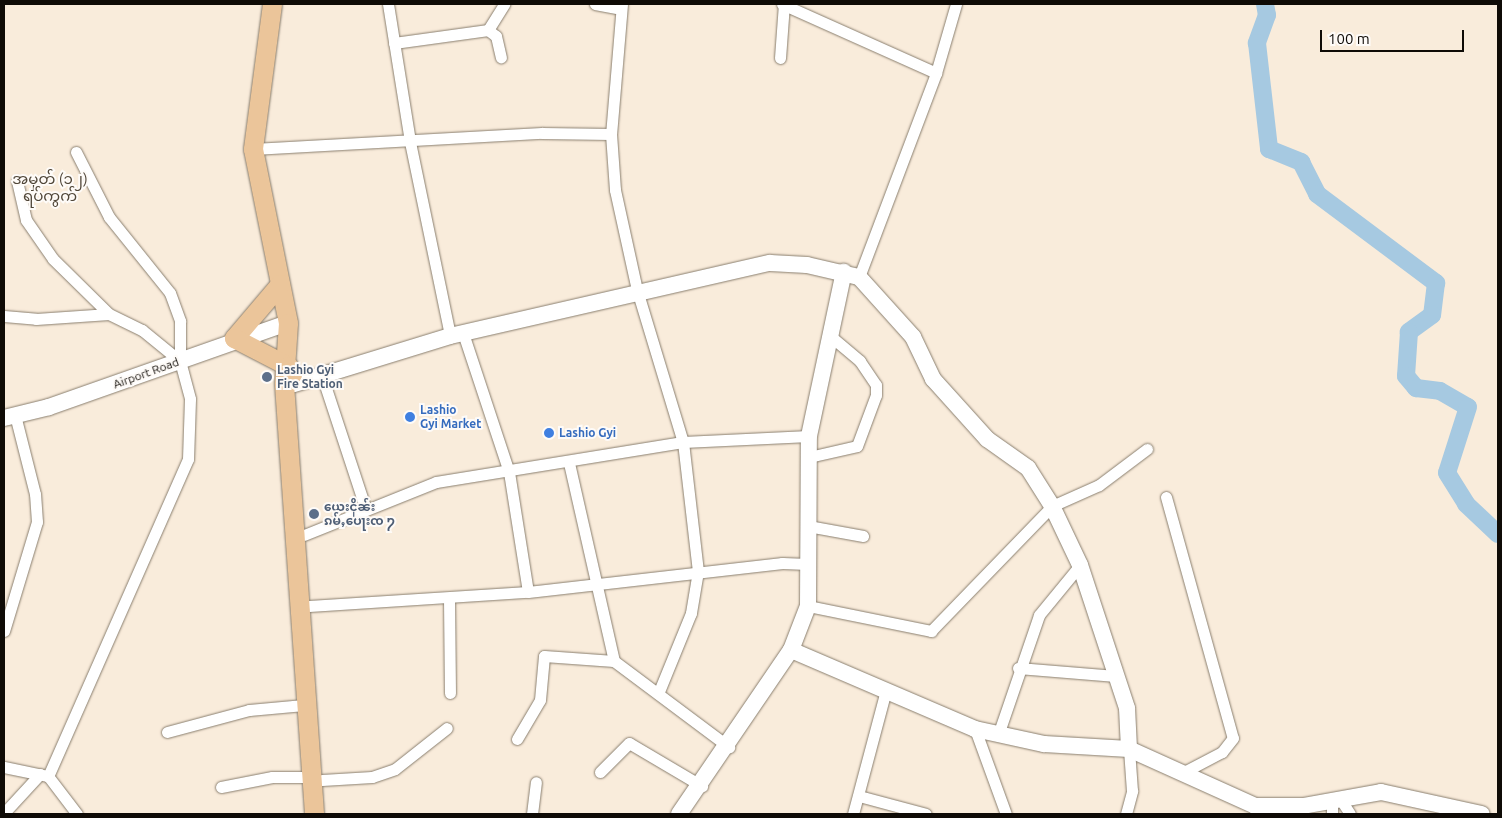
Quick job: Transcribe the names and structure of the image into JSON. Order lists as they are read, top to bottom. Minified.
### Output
{"streets":{"street":["Airport Road"]},"districts":["အမှတ် (၁၂) ရပ်ကွက်"],"places":["Lashio Gyi Fire Station","Lashio Gyi Market","Lashio Gyi","ယေးငိုၼ်း ၵမ်ႇပေႃးၸ ႒"],"scale_bar":"100 m"}
